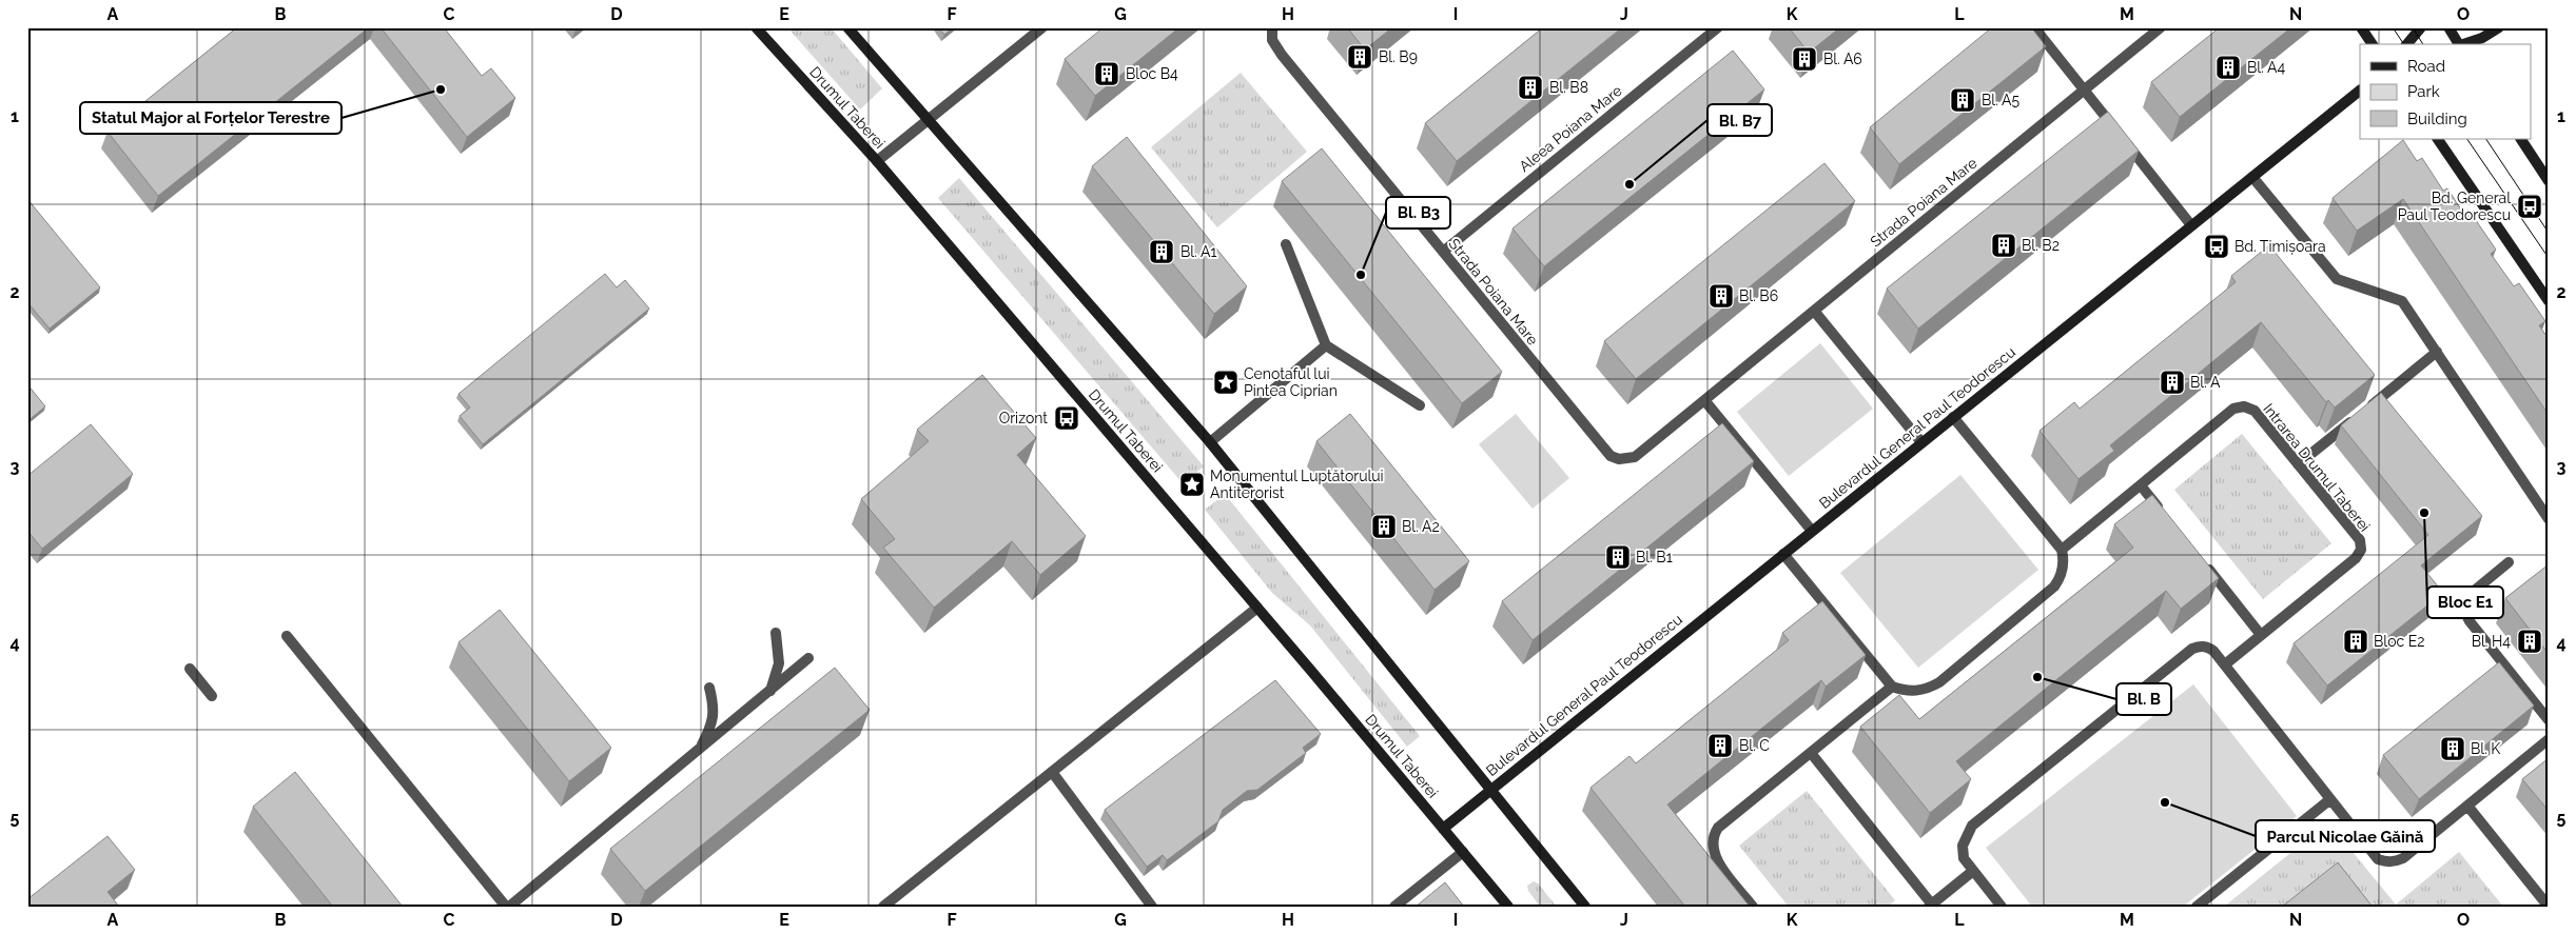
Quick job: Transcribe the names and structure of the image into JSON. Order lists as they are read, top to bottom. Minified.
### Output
{"streets":{"main road":["Drumul Taberei","Bulevardul General Paul Teodorescu"],"street":["Aleea Poiana Mare","Strada Poiana Mare","Intrarea Drumul Taberei"]},"crossings":[["Drumul Taberei","Bulevardul General Paul Teodorescu"],["Aleea Poiana Mare","Strada Poiana Mare"]],"places":{"building":["Bl. B9","Bl. A6","Bl. A4","Bloc B4","Bl. B8","Bl. A5","Bl. B2","Bl. A1","Bl. B6","Bl. A","Bl. A2","Bl. B1","Bloc E2","Bl. H4","Bl. C","Bl. K"],"other":["Statul Major al Forțelor Terestre","Bl. B7","Bl. B3","Bloc E1","Bl. B","Parcul Nicolae Găină"],"bus stop":["Bd. General Paul Teodorescu","Bd. Timișoara","Orizont"],"place":["Cenotaful lui Pintea Ciprian","Monumentul Luptătorului Antiterorist"]},"legend":["Road","Park","Building"],"grid":{"columns":["A","B","C","D","E","F","G","H","I","J","K","L","M","N","O"],"rows":["1","2","3","4","5"]}}
